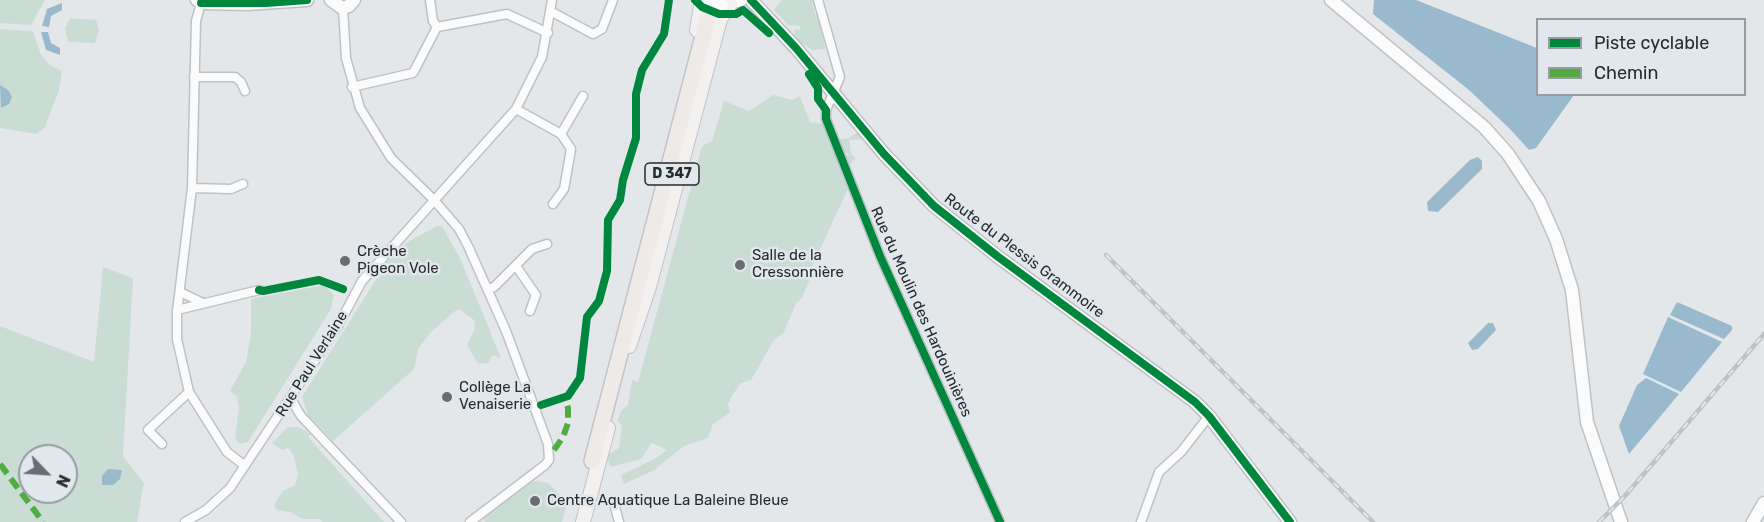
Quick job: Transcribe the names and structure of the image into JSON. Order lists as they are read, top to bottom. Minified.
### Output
{"streets":{"highway":["D 347"],"street":["Route du Plessis Grammoire","Rue du Moulin des Hardouinières","Rue Paul Verlaine"]},"crossings":[["Route du Plessis Grammoire","Rue du Moulin des Hardouinières"]],"places":["Crèche Pigeon Vole","Salle de la Cressonnière","Collège La Venaiserie","Centre Aquatique La Baleine Bleue"],"legend":["Piste cyclable","Chemin"],"north":"bottom right"}
